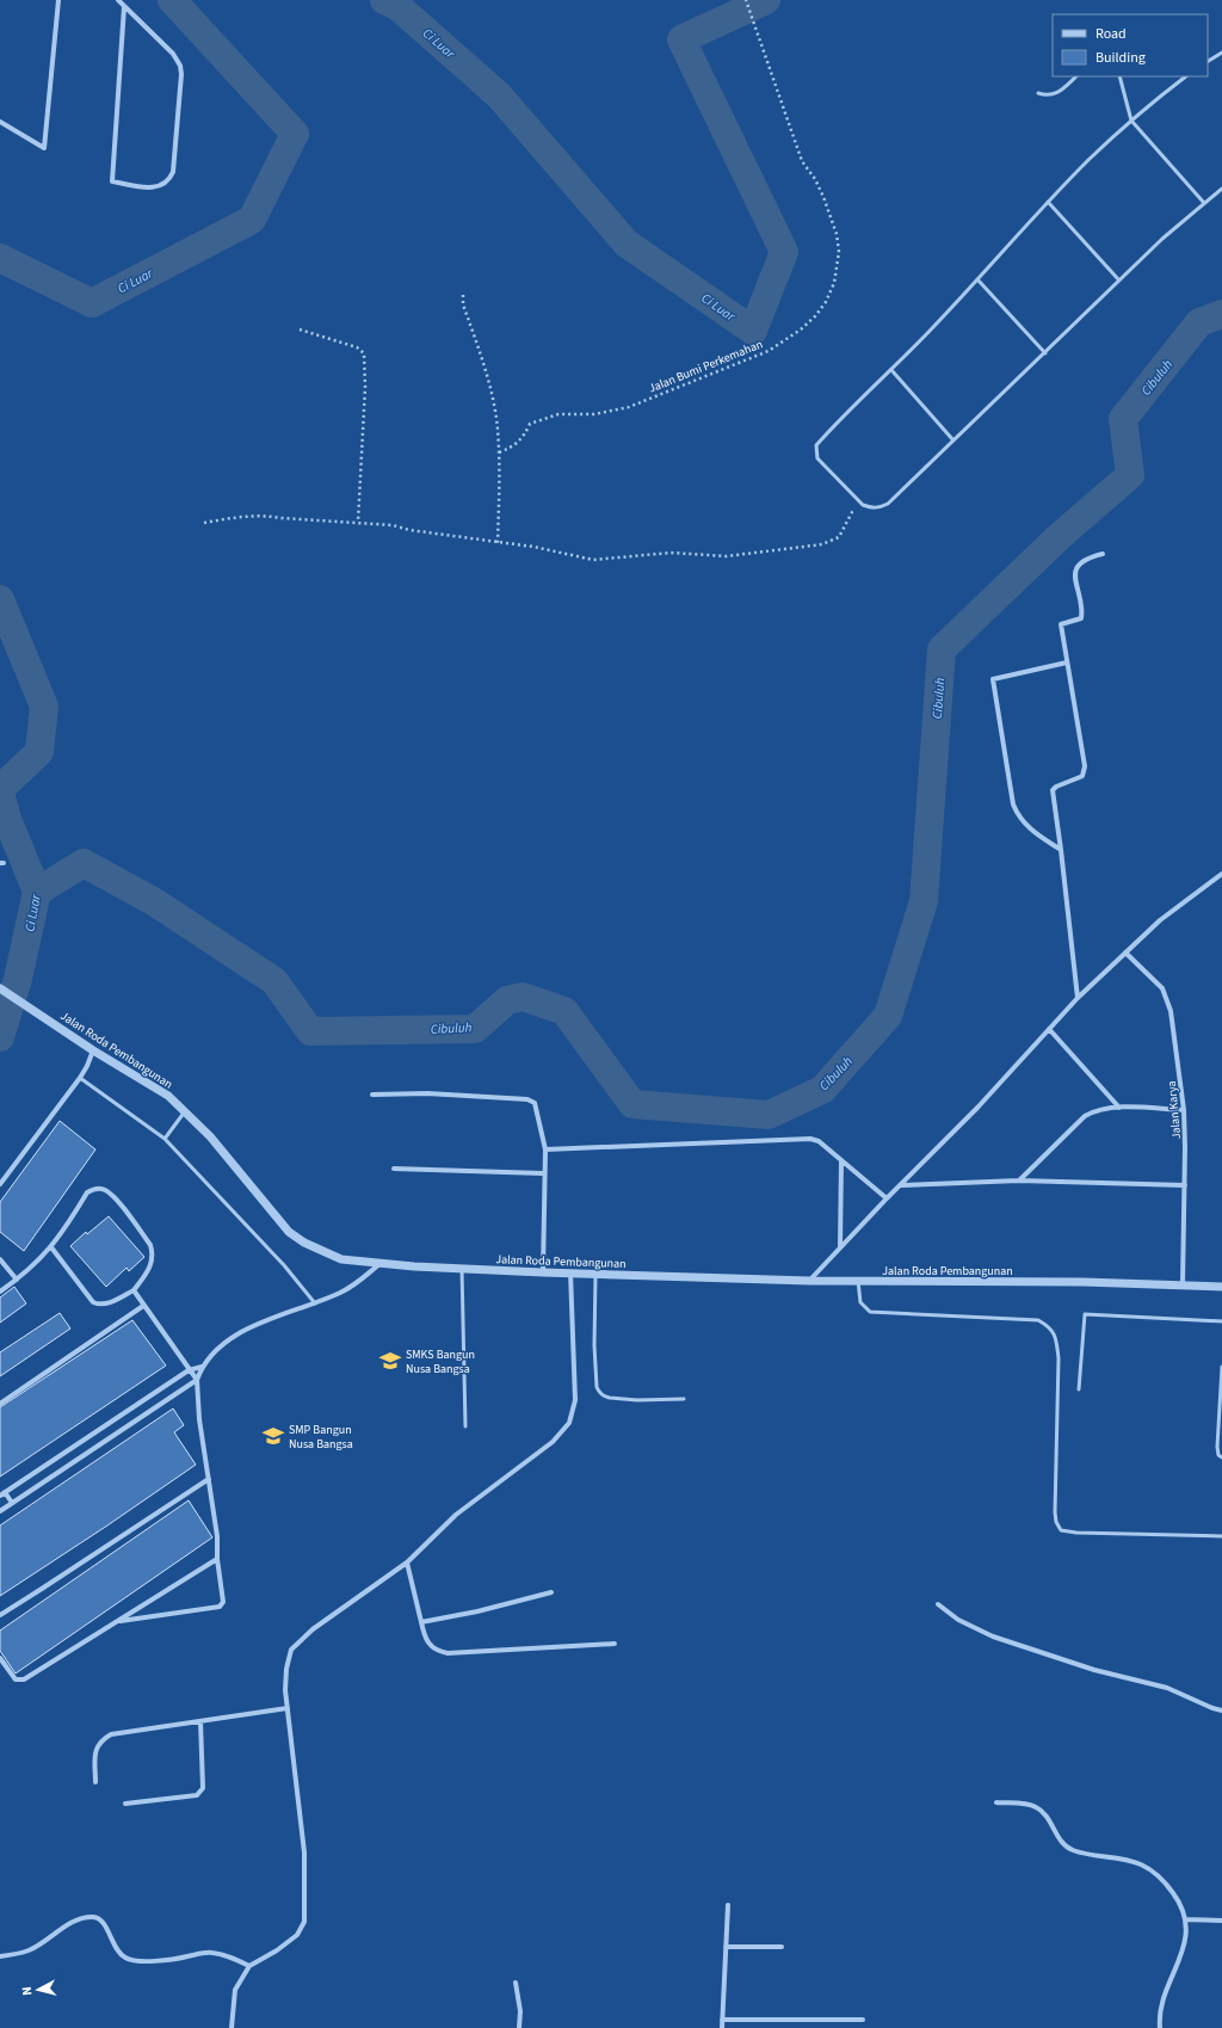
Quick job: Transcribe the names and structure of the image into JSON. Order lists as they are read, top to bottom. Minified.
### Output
{"streets":{"street":["Jalan Roda Pembangunan","Jalan Karya"],"path":["Jalan Bumi Perkemahan"]},"crossings":[["Jalan Roda Pembangunan","Jalan Karya"]],"water":["Ci Luar","Cibuluh"],"places":{"school or university":["SMKS Bangun Nusa Bangsa","SMP Bangun Nusa Bangsa"]},"legend":["Road","Building"],"north":"left"}
